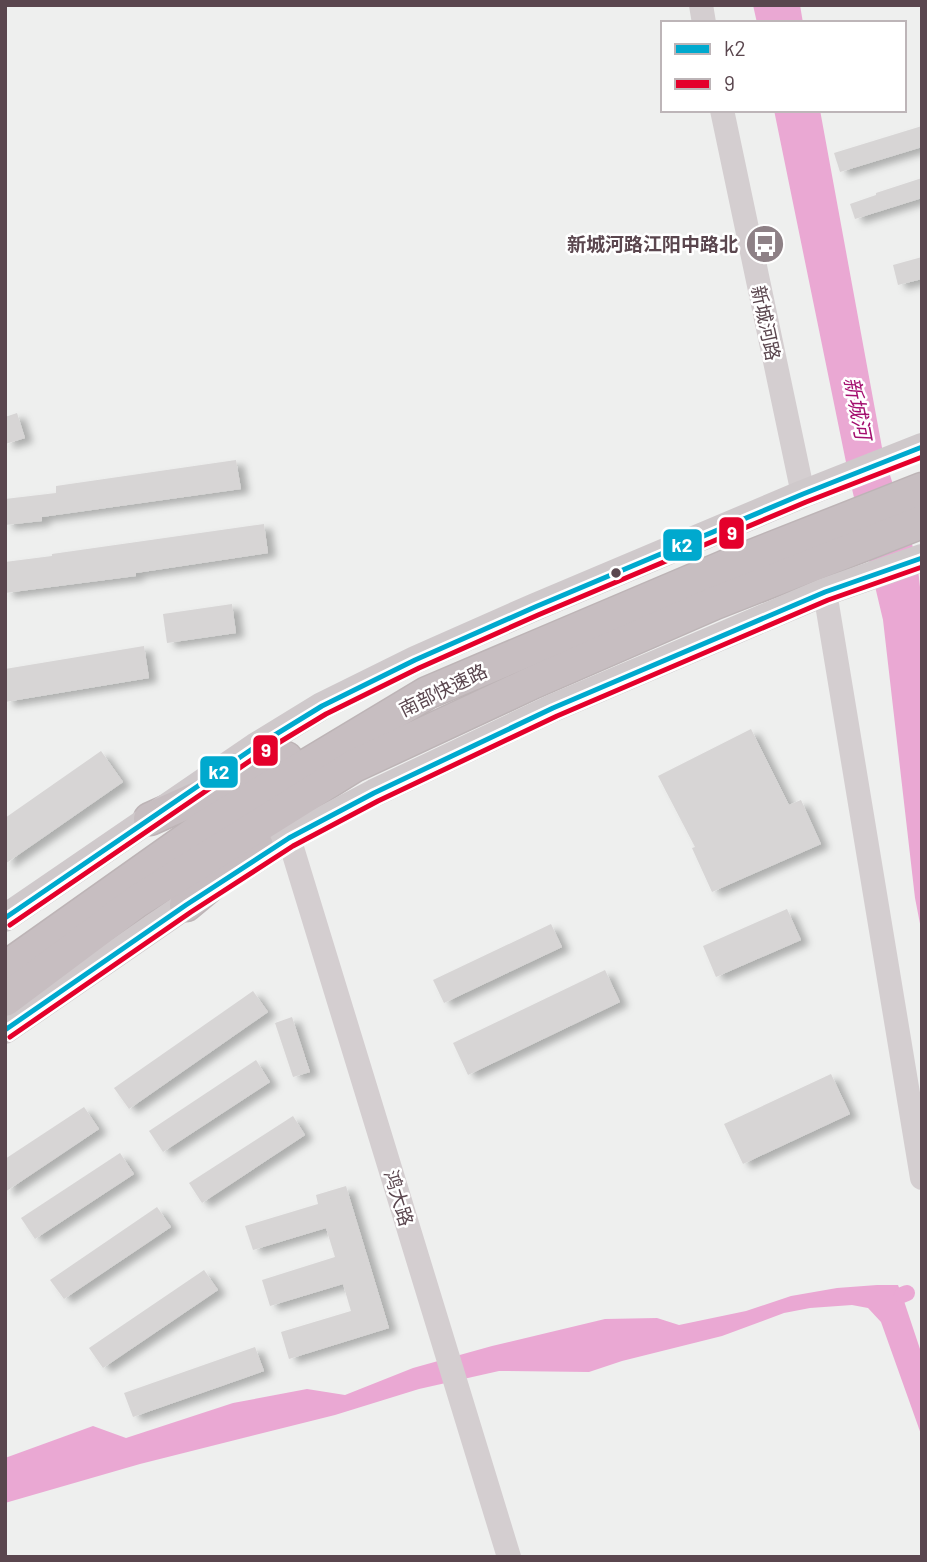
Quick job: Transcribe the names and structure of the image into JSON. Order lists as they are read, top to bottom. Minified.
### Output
{"streets":{"highway":["南部快速路"],"street":["新城河路","鸿大路"]},"water":["新城河"],"places":{"bus stop":["新城河路江阳中路北"]},"lines":["transit line k2","transit line 9"],"legend":["k2","9"]}
